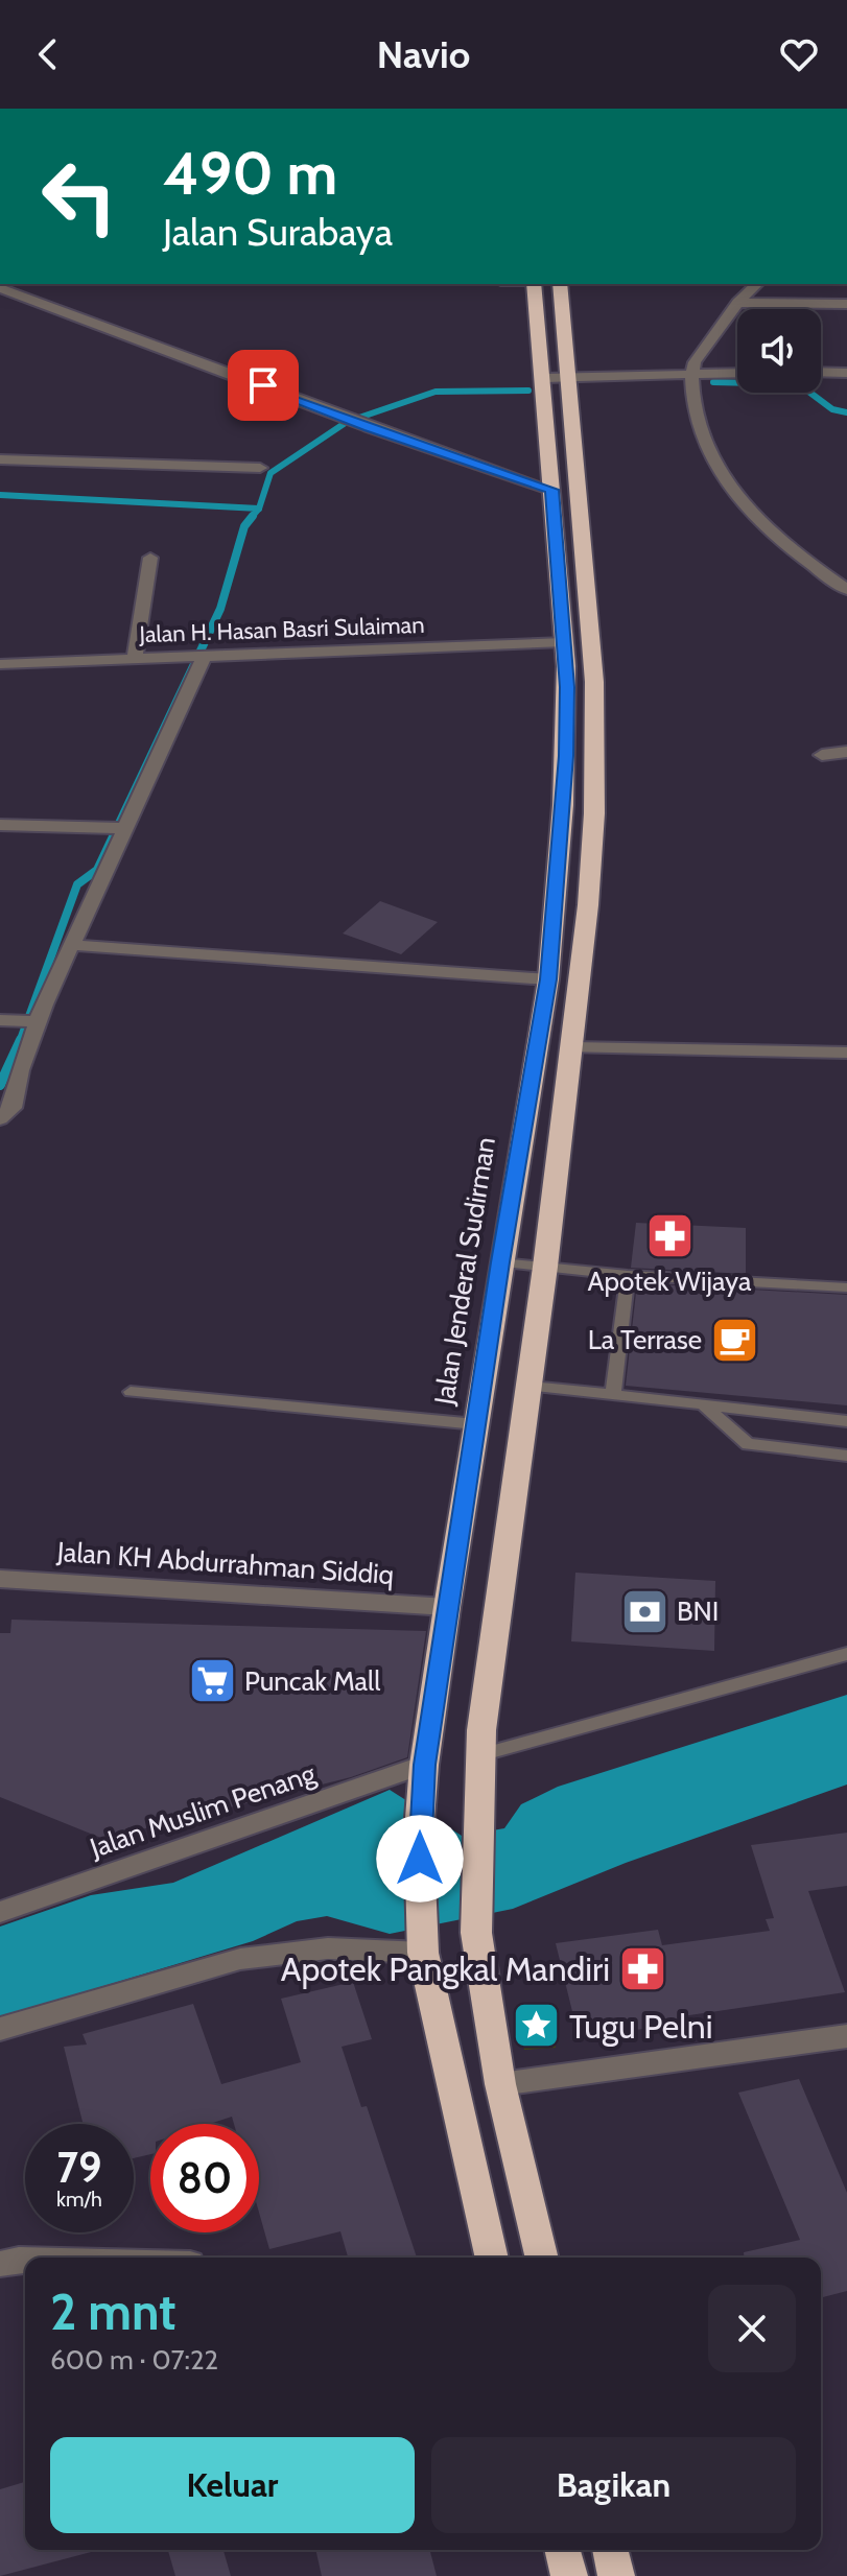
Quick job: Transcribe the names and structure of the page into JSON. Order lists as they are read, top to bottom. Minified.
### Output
{"streets":{"highway":["Jalan Jenderal Sudirman"],"street":["Jalan H. Hasan Basri Sulaiman","Jalan KH Abdurrahman Siddiq","Jalan Muslim Penang"]},"crossings":[["Jalan H. Hasan Basri Sulaiman","Jalan Jenderal Sudirman"],["Jalan Jenderal Sudirman","Jalan KH Abdurrahman Siddiq"],["Jalan Jenderal Sudirman","Jalan Muslim Penang"]],"places":{"pharmacy":["Apotek Wijaya","Apotek Pangkal Mandiri"],"cafe":["La Terrase"],"bank":["BNI"],"supermarket":["Puncak Mall"],"place":["Tugu Pelni"]},"page":{"header":"Navio","turn":["490 m","Jalan Surabaya"],"speed":"79 km/h","limit":"80","heading":["2 mnt","600 m · 07:22"],"buttons":["Keluar","Bagikan"]}}
